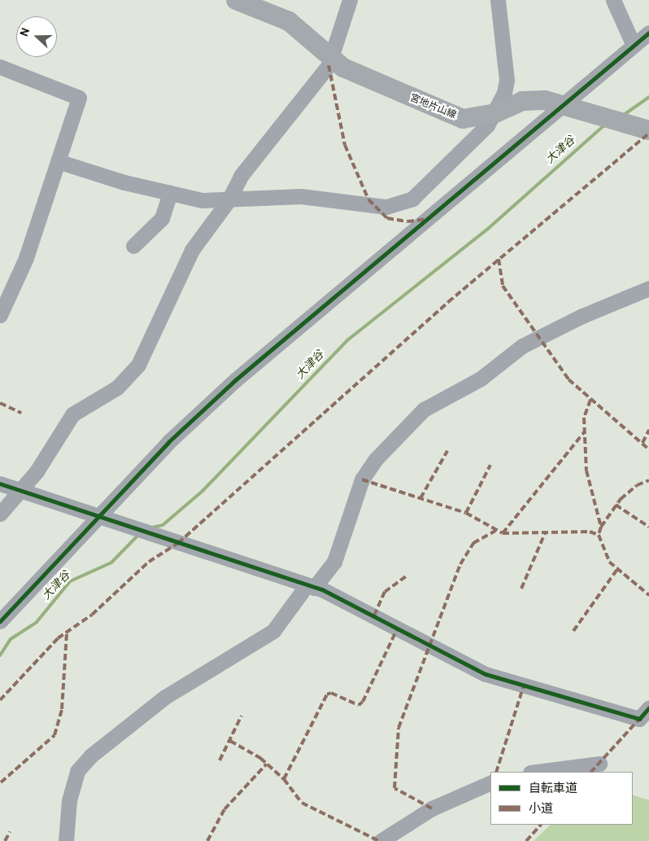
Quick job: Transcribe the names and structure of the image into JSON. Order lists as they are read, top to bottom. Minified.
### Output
{"streets":{"main road":["宮地片山線"]},"water":["大津谷"],"legend":["自転車道","小道"],"north":"left"}
